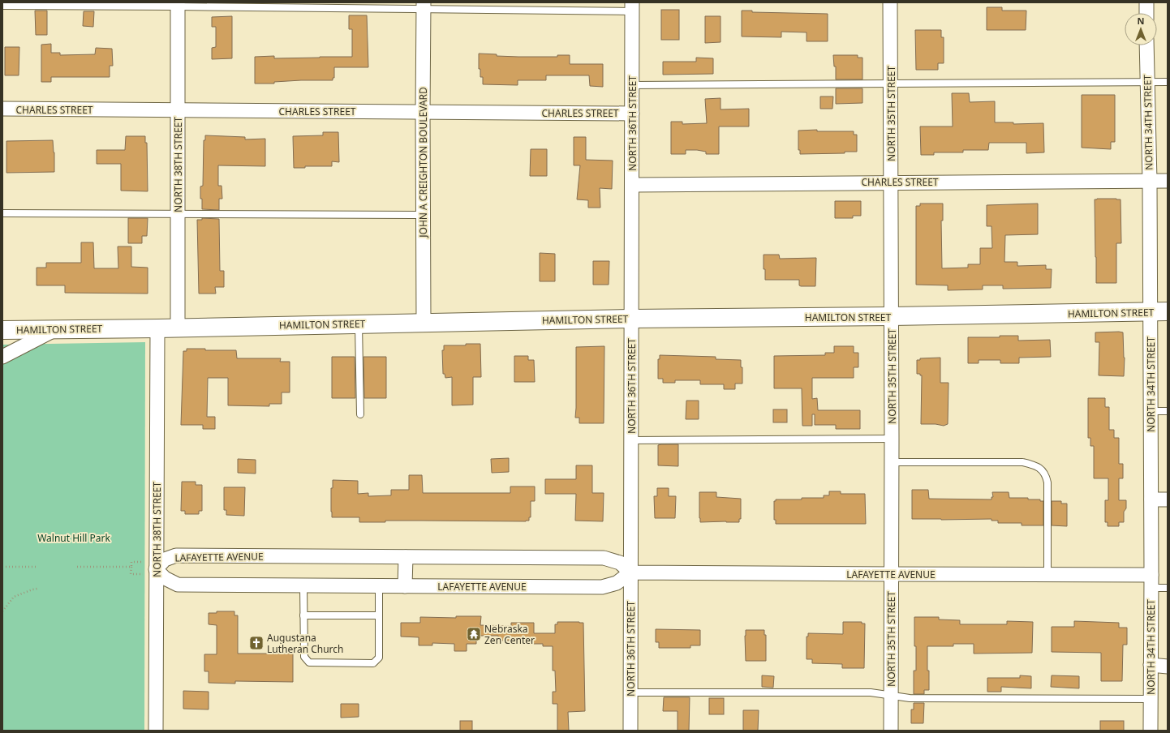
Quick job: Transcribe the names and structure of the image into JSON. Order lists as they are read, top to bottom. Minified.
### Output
{"streets":{"main road":["HAMILTON STREET"],"street":["CHARLES STREET","NORTH 35TH STREET","NORTH 34TH STREET","NORTH 36TH STREET","JOHN A CREIGHTON BOULEVARD","NORTH 38TH STREET","LAFAYETTE AVENUE"]},"crossings":[["CHARLES STREET","NORTH 35TH STREET"],["CHARLES STREET","NORTH 34TH STREET"],["CHARLES STREET","NORTH 36TH STREET"],["CHARLES STREET","JOHN A CREIGHTON BOULEVARD"],["CHARLES STREET","NORTH 38TH STREET"],["NORTH 35TH STREET","HAMILTON STREET"],["NORTH 35TH STREET","LAFAYETTE AVENUE"],["NORTH 34TH STREET","HAMILTON STREET"],["NORTH 34TH STREET","LAFAYETTE AVENUE"],["NORTH 36TH STREET","HAMILTON STREET"],["NORTH 36TH STREET","LAFAYETTE AVENUE"],["JOHN A CREIGHTON BOULEVARD","HAMILTON STREET"],["NORTH 38TH STREET","HAMILTON STREET"],["NORTH 38TH STREET","LAFAYETTE AVENUE"]],"parks":["Walnut Hill Park"],"places":{"temple":["Nebraska Zen Center"],"church":["Augustana Lutheran Church"]},"north":"top"}
